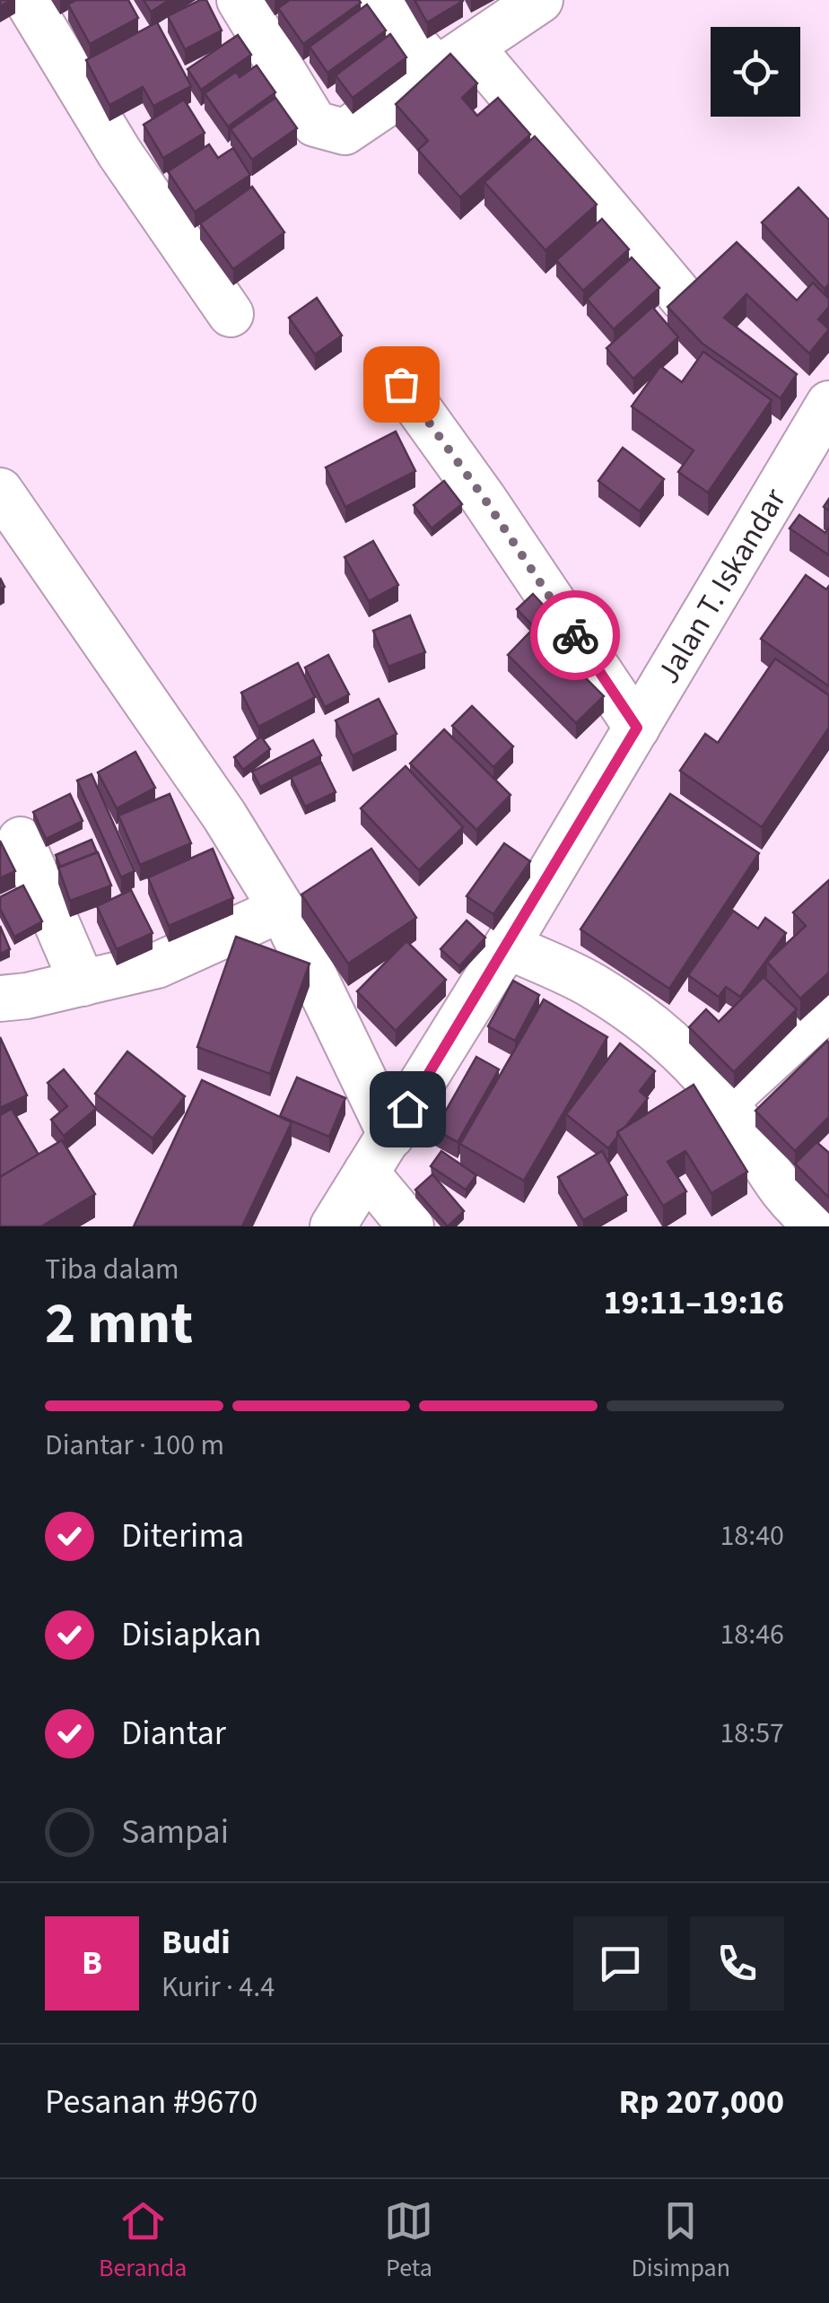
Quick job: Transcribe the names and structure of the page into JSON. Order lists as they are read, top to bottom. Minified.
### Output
{"streets":{"street":["Jalan T. Iskandar"]},"page":{"heading":["2 mnt","Tiba dalam","19:11–19:16"],"panel":["Budi","Kurir · 4.4","Pesanan #9670","Rp 207,000"],"bar":"Diantar · 100 m","list":[["Diterima","18:40"],["Disiapkan","18:46"],["Diantar","18:57"],"Sampai"],"round":"B","tabs":["Beranda","Peta","Disimpan"]}}
